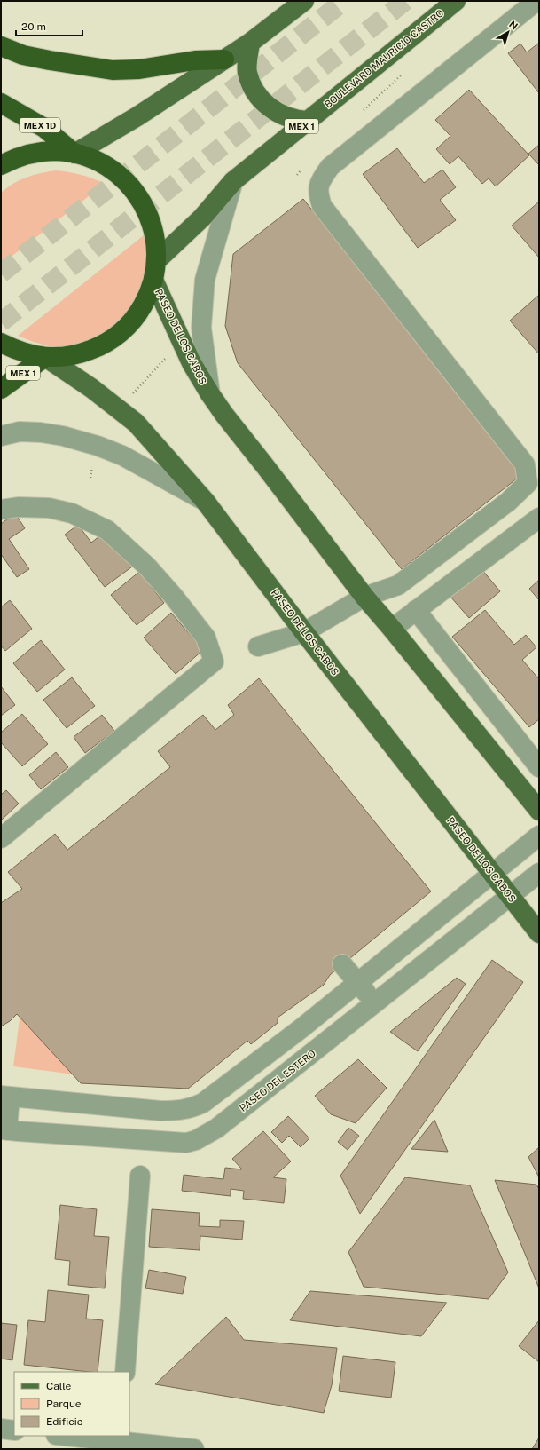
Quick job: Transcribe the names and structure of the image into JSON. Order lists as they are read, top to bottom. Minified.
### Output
{"streets":{"highway":["MEX 1D","MEX 1"],"main road":["BOULEVARD MAURICIO CASTRO","PASEO DE LOS CABOS"],"street":["PASEO DEL ESTERO"]},"crossings":[["BOULEVARD MAURICIO CASTRO","PASEO DE LOS CABOS"],["MEX 1","PASEO DE LOS CABOS"],["PASEO DE LOS CABOS","PASEO DEL ESTERO"]],"legend":["Calle","Parque","Edificio"],"scale_bar":"20 m","north":"top right"}
